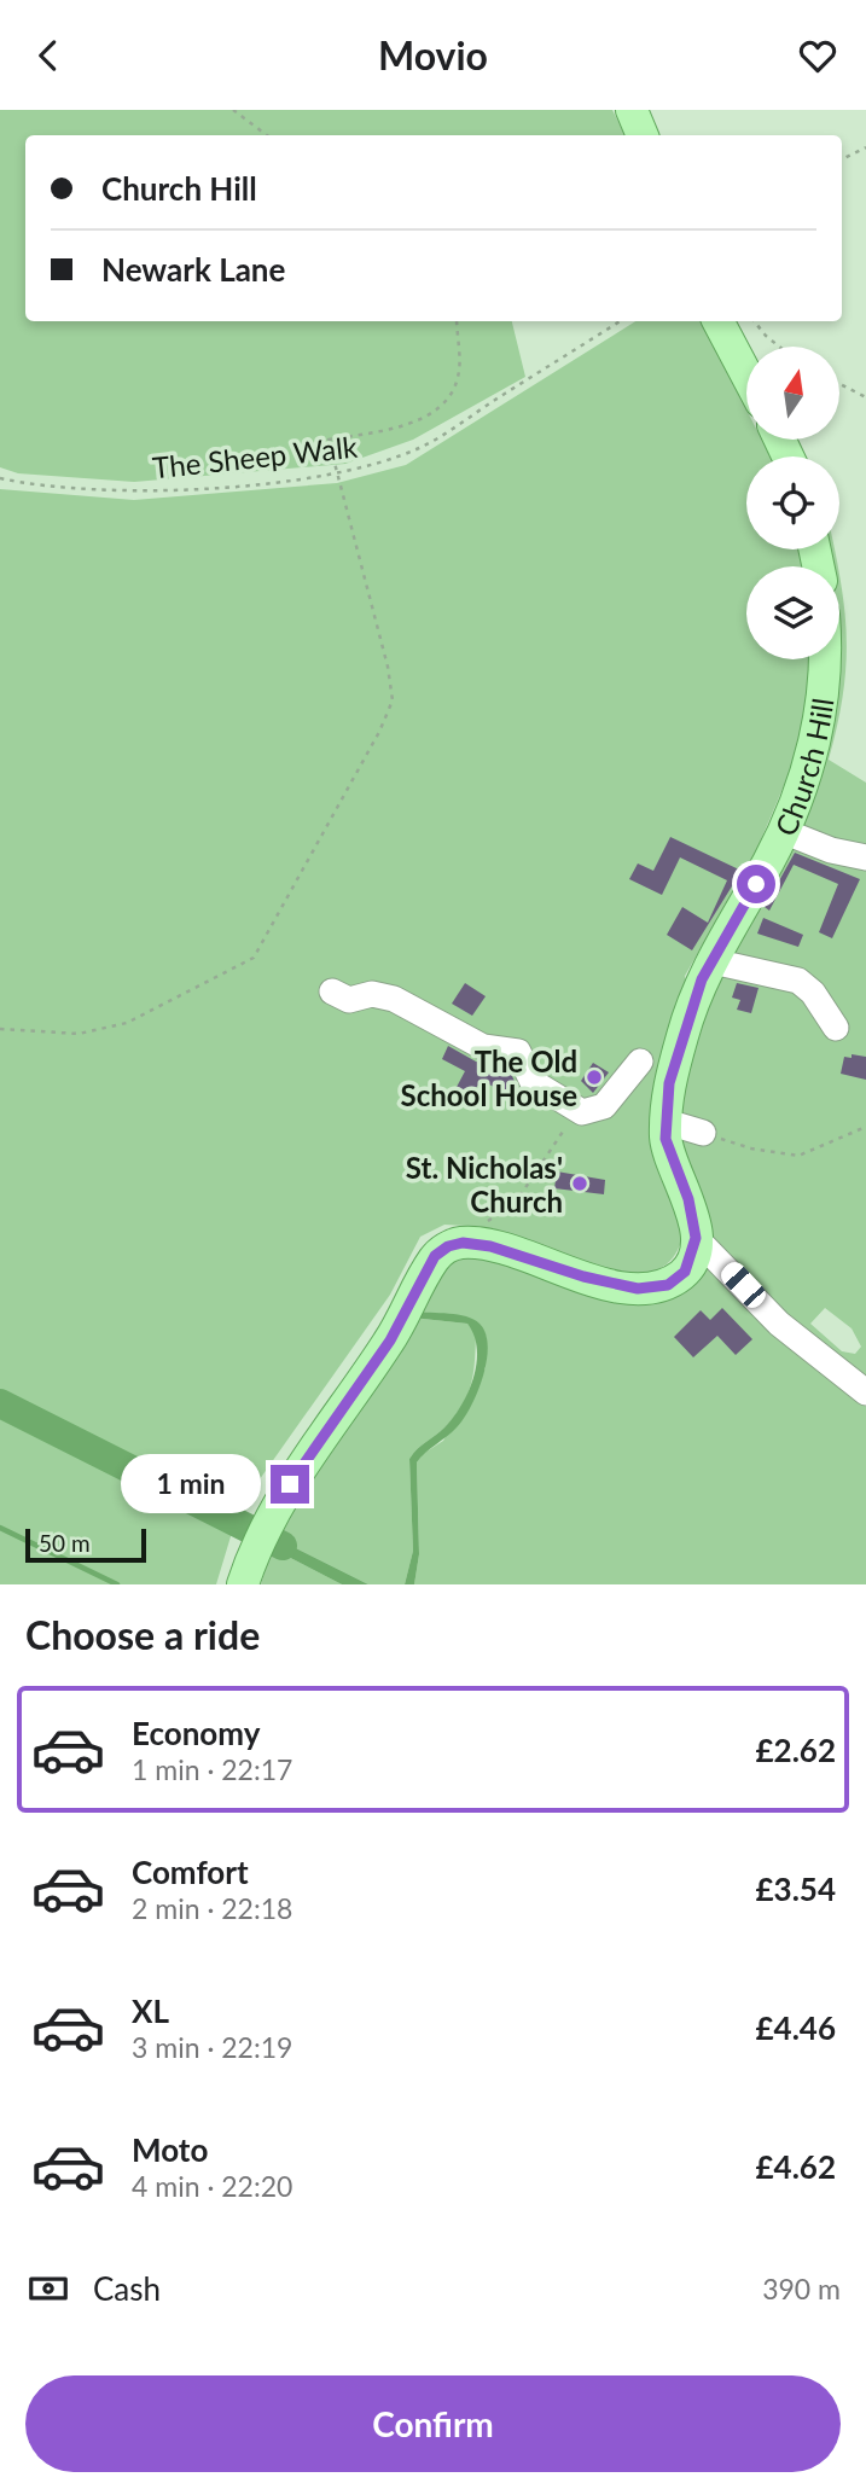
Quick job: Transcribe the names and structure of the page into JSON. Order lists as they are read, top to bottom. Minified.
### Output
{"streets":{"main road":["Church Hill"],"path":["The Sheep Walk"]},"places":["The Old School House","St. Nicholas' Church"],"scale_bar":"50 m","north":"top","page":{"header":"Movio","banner":["Church Hill","Newark Lane"],"bubble":"1 min","scale":"50 m","heading":"Choose a ride","list":[{"name":"Economy","note":"1 min · 22:17","value":"£2.62"},{"name":"Comfort","note":"2 min · 22:18","value":"£3.54"},{"name":"XL","note":"3 min · 22:19","value":"£4.46"},{"name":"Moto","note":"4 min · 22:20","value":"£4.62"}],"pay":["Cash","390 m"],"buttons":"Confirm"}}
